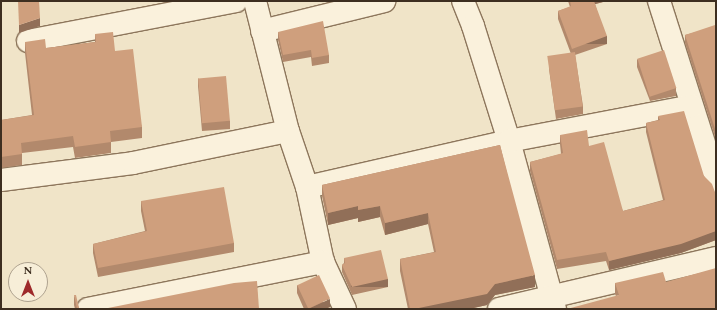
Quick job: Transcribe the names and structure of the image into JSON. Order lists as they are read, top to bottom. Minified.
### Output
{"north":"top"}
